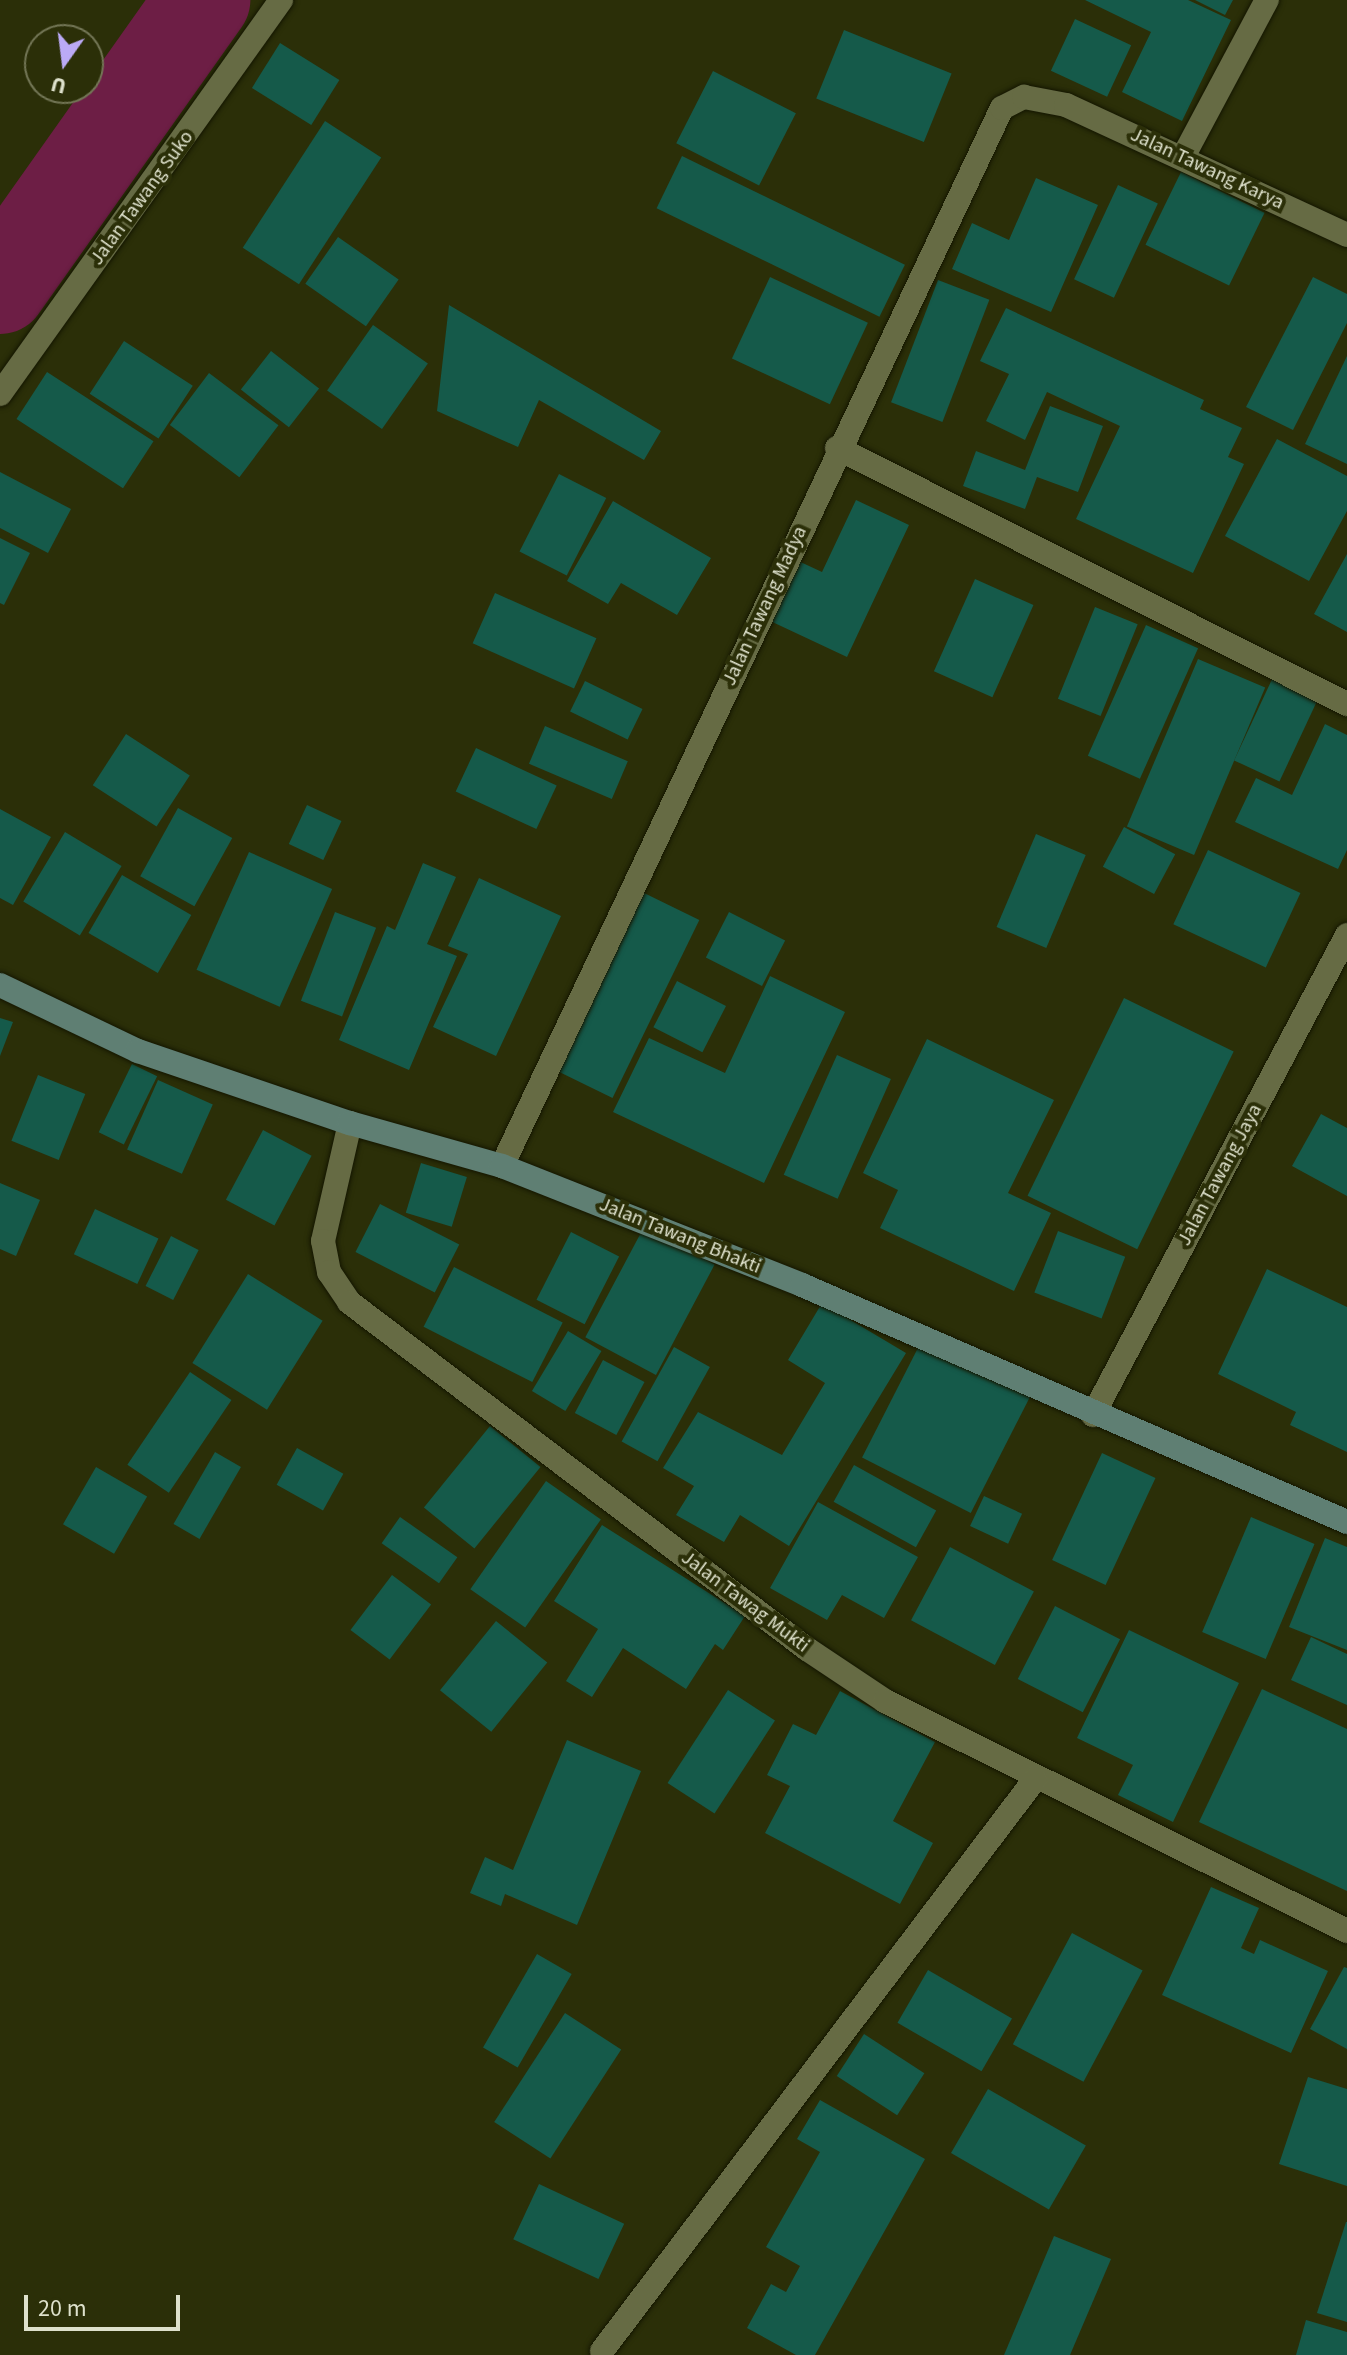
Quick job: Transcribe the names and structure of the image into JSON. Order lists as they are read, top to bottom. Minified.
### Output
{"streets":{"street":["Jalan Tawang Karya","Jalan Tawang Suko","Jalan Tawang Madya","Jalan Tawang Jaya","Jalan Tawang Bhakti","Jalan Tawag Mukti"]},"crossings":[["Jalan Tawang Karya","Jalan Tawang Madya"],["Jalan Tawang Madya","Jalan Tawang Bhakti"],["Jalan Tawang Jaya","Jalan Tawang Bhakti"],["Jalan Tawang Bhakti","Jalan Tawag Mukti"]],"scale_bar":"20 m","north":"bottom"}
